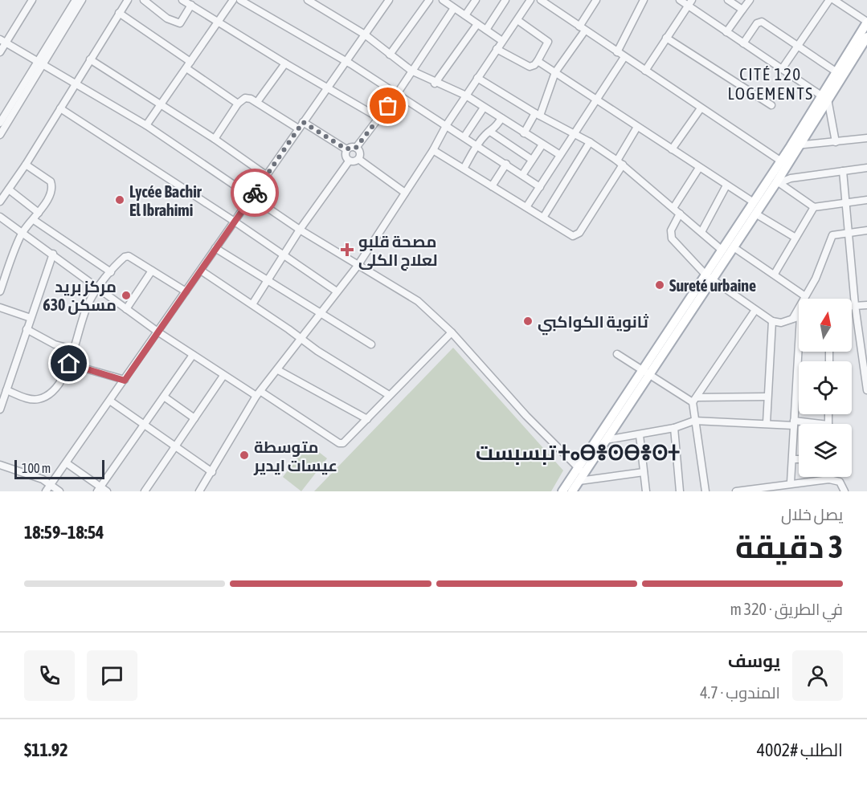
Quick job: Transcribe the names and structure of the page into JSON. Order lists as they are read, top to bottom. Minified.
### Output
{"districts":["CITÉ 120 LOGEMENTS","تبسبست ⵜⴰⴱⴻⵙⴱⴻⵙⵜ"],"places":{"other":["Lycée Bachir El Ibrahimi","Sureté urbaine","مركز بريد 630 مسكن","ثانوية الكواكبي","متوسطة عيسات ايدير"],"health":["مصحة قلبو لعلاج الكلى"]},"scale_bar":"100 m","north":"top","page":{"scale":"100 m","heading":["3 دقيقة","يصل خلال","18:54–18:59"],"panel":["يوسف","المندوب · 4.7","الطلب #4002","$11.92"],"bar":"في الطريق · 320 m"}}
